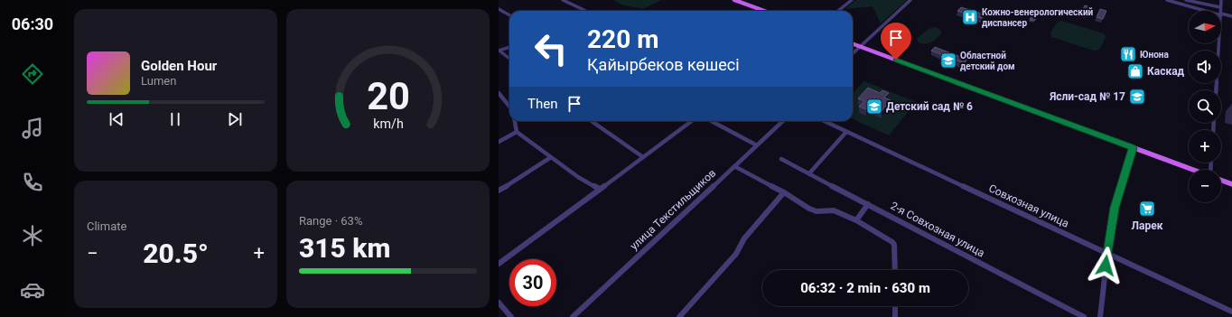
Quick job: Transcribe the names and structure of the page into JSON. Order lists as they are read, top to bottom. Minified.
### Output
{"streets":{"street":["Совхозная улица","улица Текстильщиков","2-я Совхозная улица"]},"places":{"hospital":["Кожно-венерологический диспансер"],"restaurant":["Юнона"],"school or university":["Областной детский дом","Ясли-сад № 17","Детский сад № 6"],"shop":["Каскад"],"supermarket":["Ларек"]},"north":"right","page":{"tabs":"06:30","map_buttons":["+","−"],"turn":["220 m","Қайырбеков көшесі"],"song":["Golden Hour","Lumen"],"then":"Then","tile":["Climate",["Range · 63%","315 km"]],"heat":["−","20.5°","+"],"limit":"30","trip":"06:32 · 2 min · 630 m","gauge":["20","km/h"]}}
